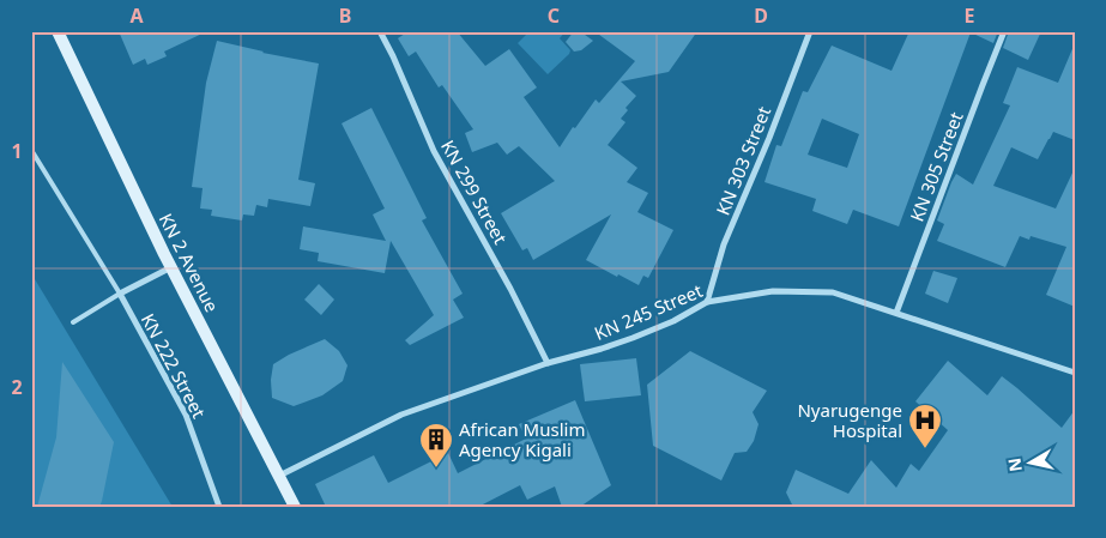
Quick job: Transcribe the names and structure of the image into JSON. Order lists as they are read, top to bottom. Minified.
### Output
{"streets":{"main road":["KN 2 Avenue"],"street":["KN 303 Street","KN 305 Street","KN 299 Street","KN 245 Street","KN 222 Street"]},"crossings":[["KN 303 Street","KN 245 Street"],["KN 305 Street","KN 245 Street"],["KN 299 Street","KN 245 Street"],["KN 2 Avenue","KN 245 Street"]],"places":{"hospital":["Nyarugenge Hospital"],"building":["African Muslim Agency Kigali"]},"north":"left","grid":{"columns":["A","B","C","D","E"],"rows":["1","2"]}}
